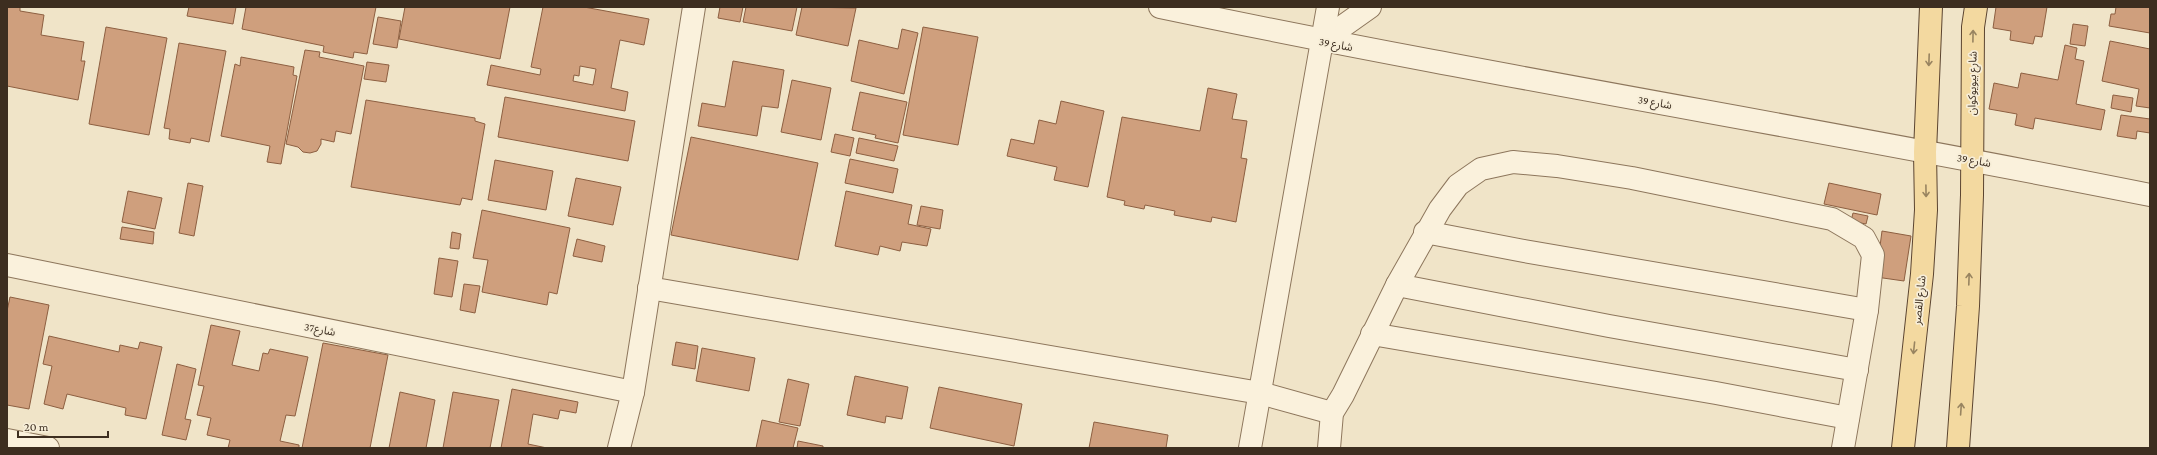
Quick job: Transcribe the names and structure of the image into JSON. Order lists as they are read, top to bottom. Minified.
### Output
{"streets":{"main road":["شارع بيويوكوان","شارع القصر"],"street":["شارع 39","شارع37"]},"crossings":[["شارع 39","شارع بيويوكوان"],["شارع 39","شارع القصر"]],"scale_bar":"20 m"}
